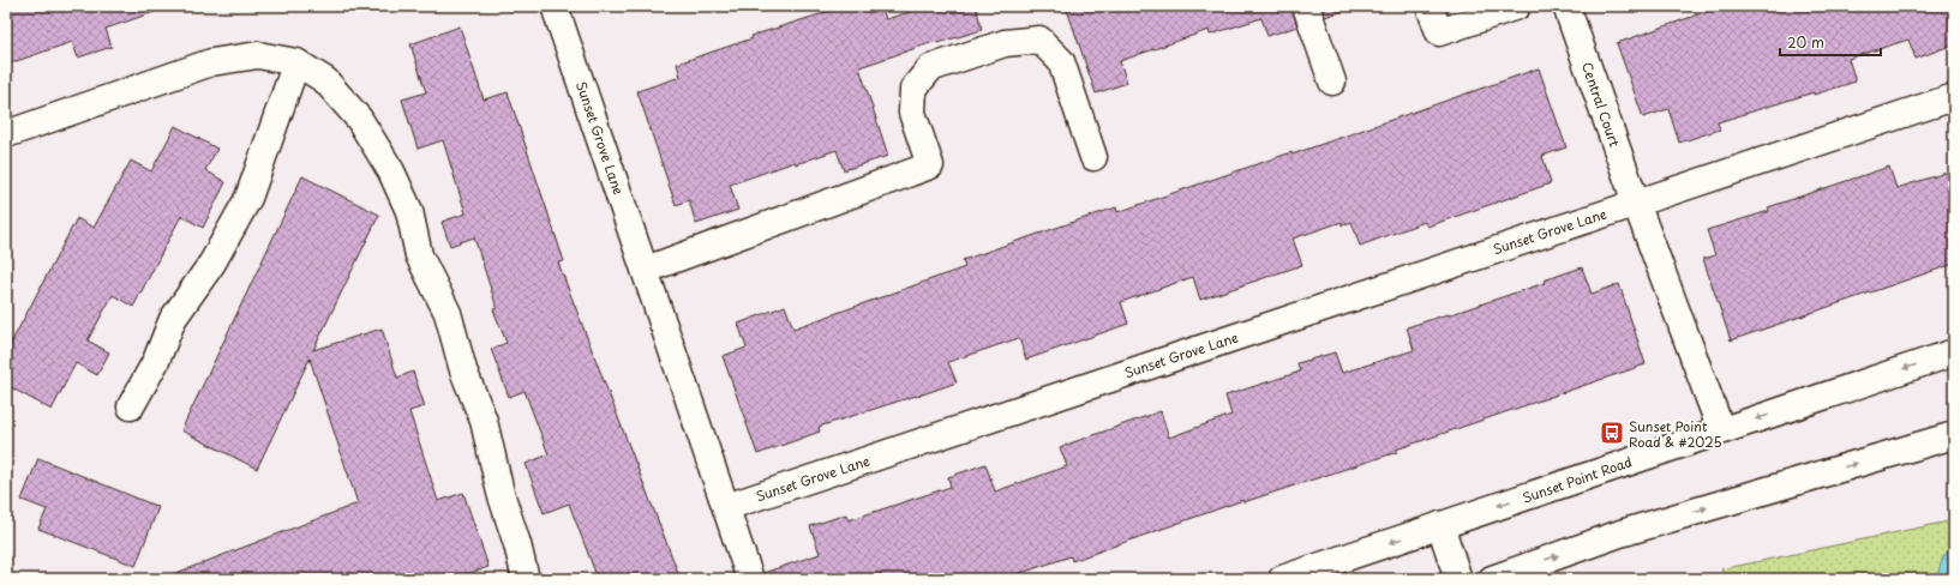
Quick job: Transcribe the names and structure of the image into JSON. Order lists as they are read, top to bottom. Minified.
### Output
{"streets":{"street":["Central Court","Sunset Grove Lane","Sunset Point Road"]},"crossings":[["Central Court","Sunset Grove Lane"]],"places":{"bus stop":["Sunset Point Road & #2025"]},"scale_bar":"20 m"}
